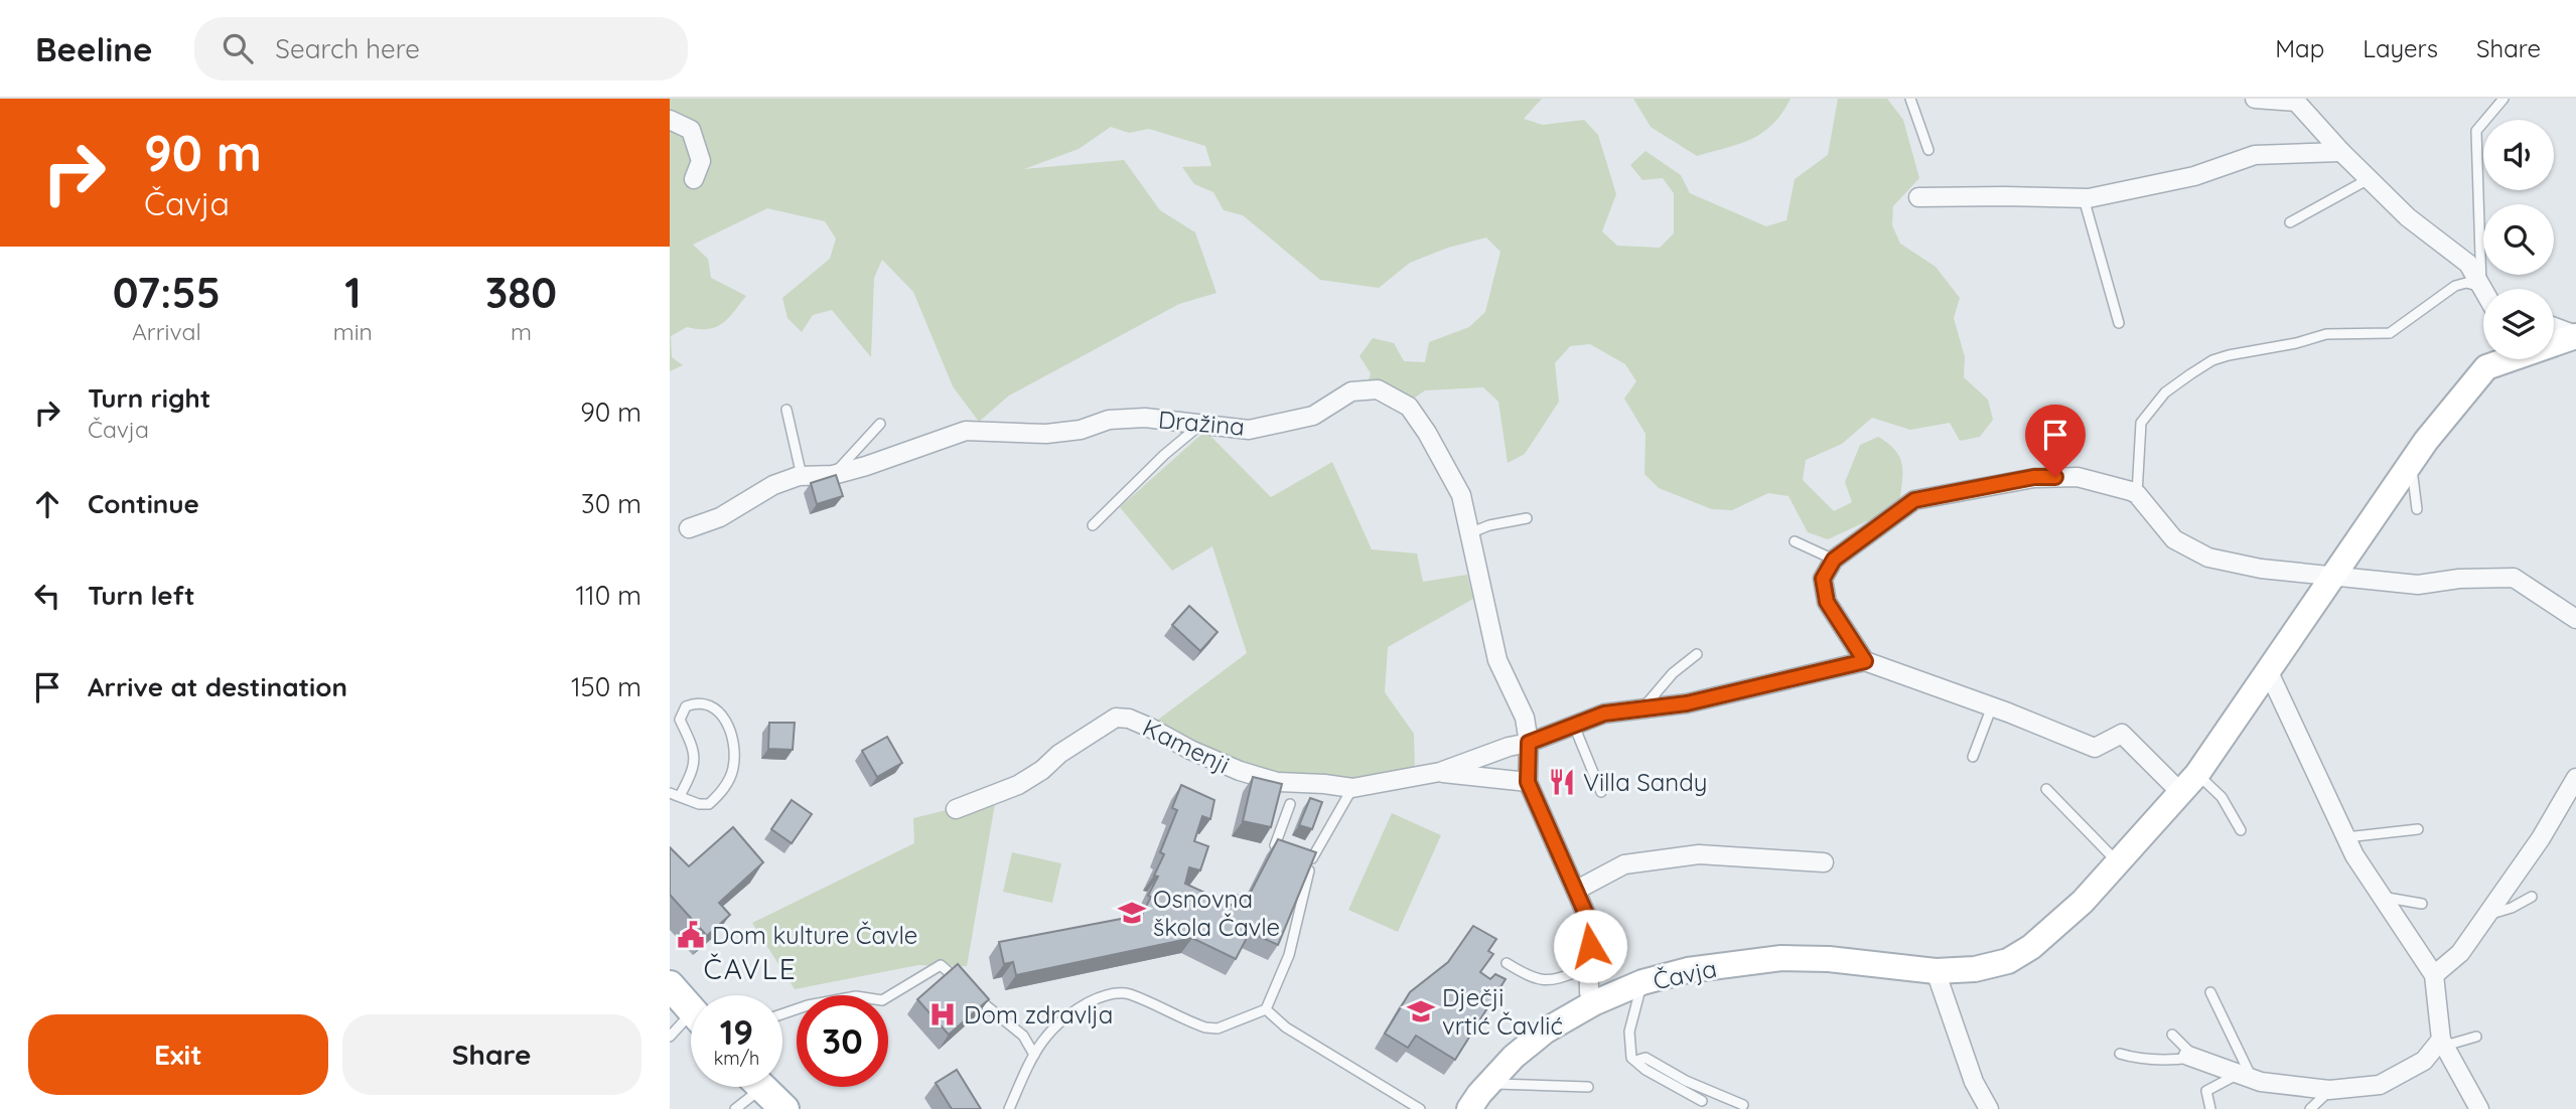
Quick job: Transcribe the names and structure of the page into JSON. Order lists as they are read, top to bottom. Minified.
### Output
{"streets":{"main road":["Čavja"],"street":["Dražina","Kamenji"]},"crossings":[["Dražina","Kamenji"]],"districts":["ČAVLE"],"places":{"restaurant":["Villa Sandy"],"school or university":["Osnovna škola Čavle","Dječji vrtić Čavlić"],"public building":["Dom kulture Čavle"],"hospital":["Dom zdravlja"]},"page":{"header":"Beeline","search":"Search here","nav":["Map","Layers","Share"],"turn":["90 m","Čavja"],"eta":["07:55","Arrival","1","min","380","m"],"list":[{"name":"Turn right","note":"Čavja","value":"90 m"},{"name":"Continue","value":"30 m"},{"name":"Turn left","value":"110 m"},{"name":"Arrive at destination","value":"150 m"}],"speed":"19 km/h","limit":"30","buttons":["Exit","Share"]}}
